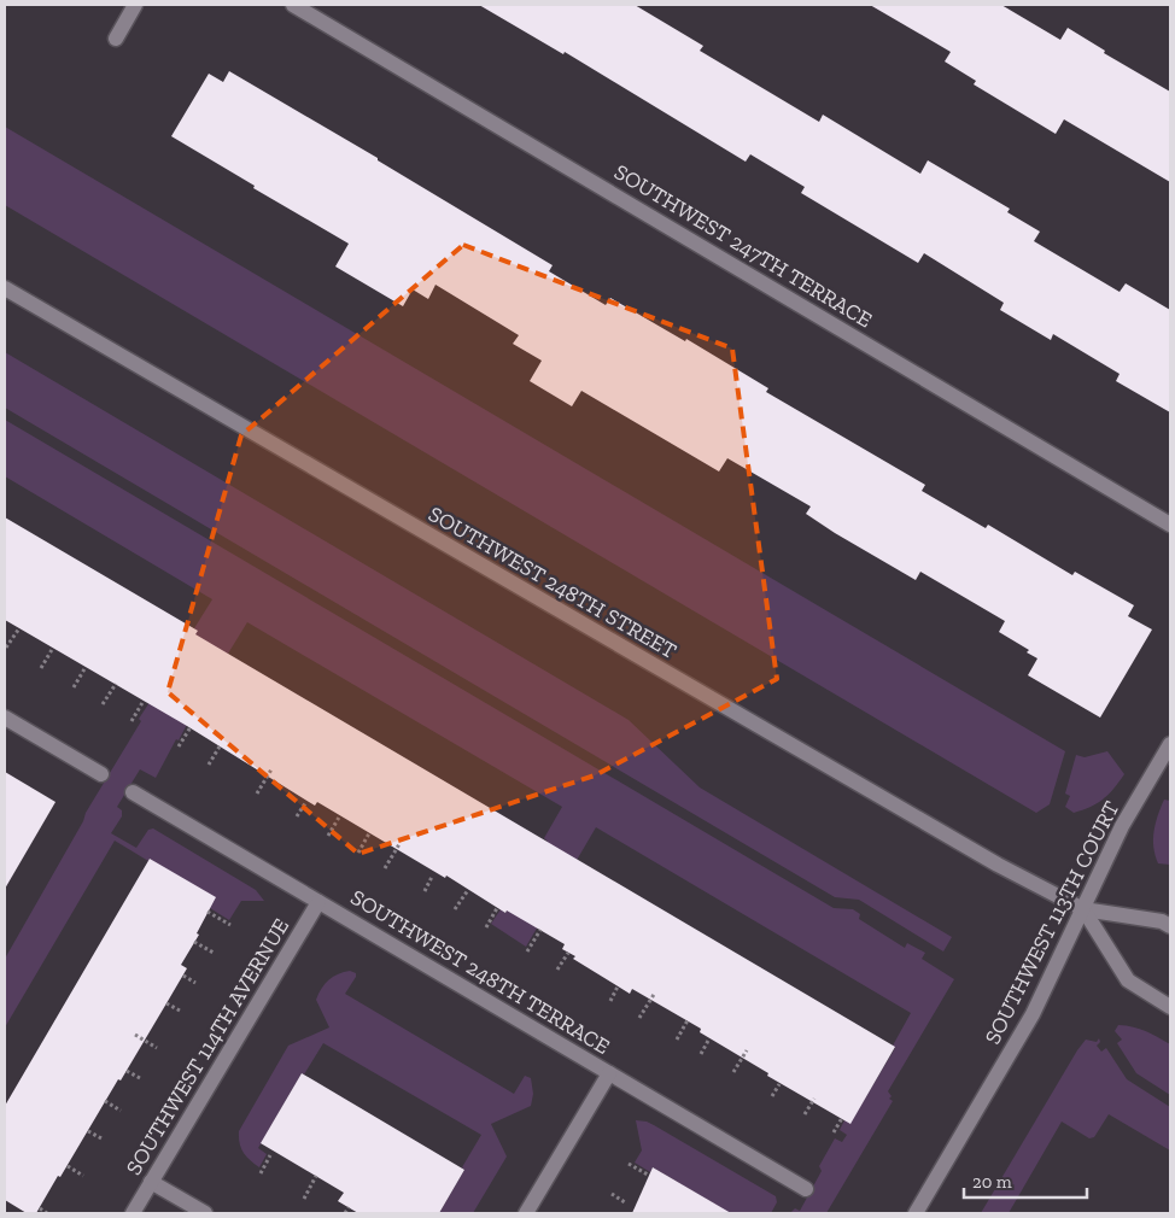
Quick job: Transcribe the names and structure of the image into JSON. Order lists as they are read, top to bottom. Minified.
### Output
{"streets":{"street":["SOUTHWEST 247TH TERRACE","SOUTHWEST 248TH STREET","SOUTHWEST 113TH COURT","SOUTHWEST 248TH TERRACE","SOUTHWEST 114TH AVERNUE"]},"crossings":[["SOUTHWEST 248TH STREET","SOUTHWEST 113TH COURT"],["SOUTHWEST 248TH TERRACE","SOUTHWEST 114TH AVERNUE"]],"scale_bar":"20 m"}
